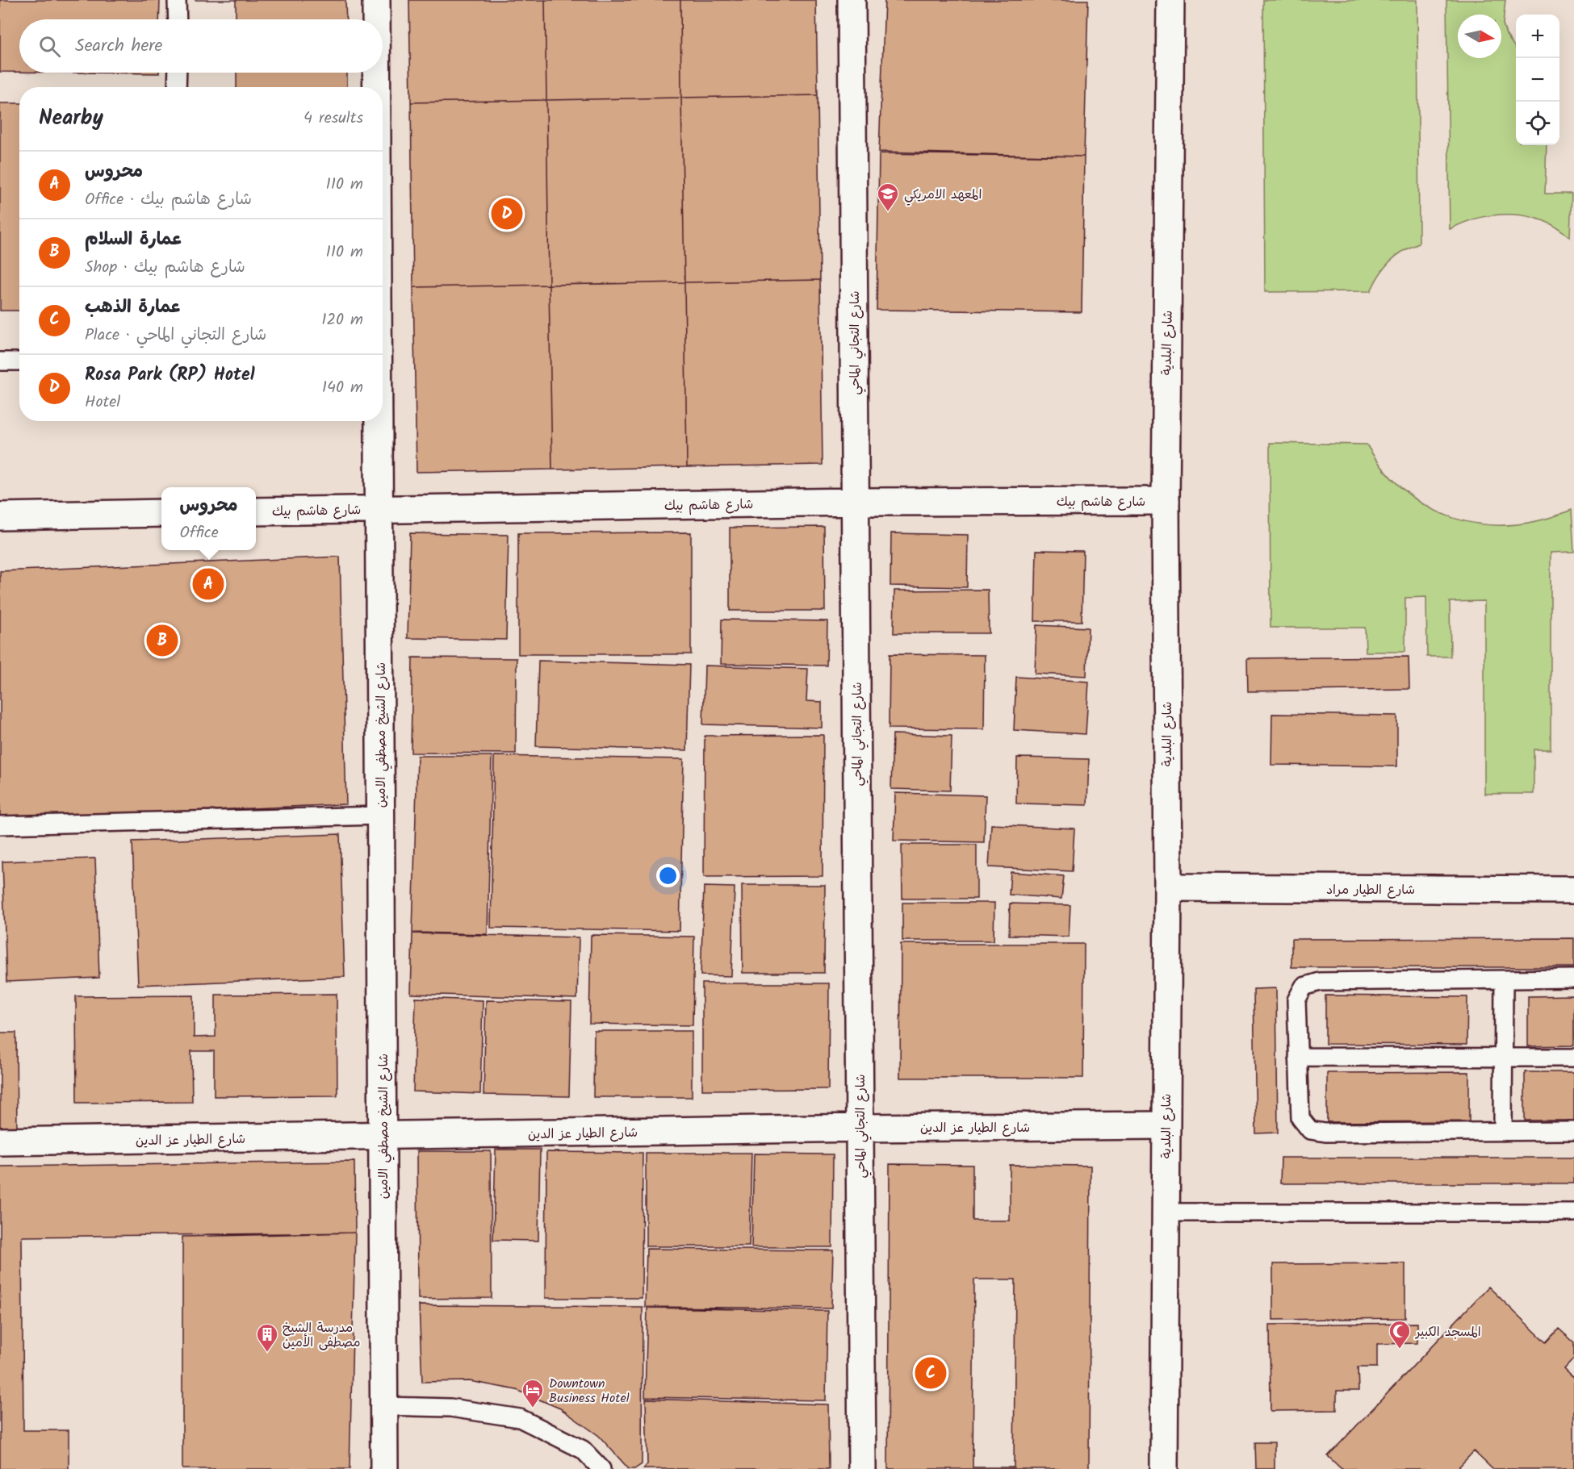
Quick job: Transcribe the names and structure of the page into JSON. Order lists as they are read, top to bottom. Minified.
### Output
{"streets":{"street":["شارع التجاني الماحي","شارع البلدية","شارع هاشم بيك","شارع الشيخ مصطفي الامين","شارع الطيار مراد","شارع الطيار عز الدين"]},"crossings":[["شارع التجاني الماحي","شارع هاشم بيك"],["شارع التجاني الماحي","شارع الطيار عز الدين"],["شارع البلدية","شارع هاشم بيك"],["شارع البلدية","شارع الطيار مراد"],["شارع البلدية","شارع الطيار عز الدين"],["شارع هاشم بيك","شارع الشيخ مصطفي الامين"],["شارع الشيخ مصطفي الامين","شارع الطيار عز الدين"]],"places":{"school or university":["المعهد الامريكي"],"mosque":["المسجد الكبير"],"building":["مدرسة الشيخ مصطفى الأمين"],"hotel":["Downtown Business Hotel"]},"north":"right","page":{"map_buttons":["+","−"],"search":"Search here","heading":["Nearby","4 results"],"list":[{"mark":"A","name":"محروس","note":"Office · شارع هاشم بيك","value":"110 m"},{"mark":"B","name":"عمارة السلام","note":"Shop · شارع هاشم بيك","value":"110 m"},{"mark":"C","name":"عمارة الذهب","note":"Place · شارع التجاني الماحي","value":"120 m"},{"mark":"D","name":"Rosa Park (RP) Hotel","note":"Hotel","value":"140 m"}],"pins":["D","A","B","C"],"popup":["محروس","Office"]}}
